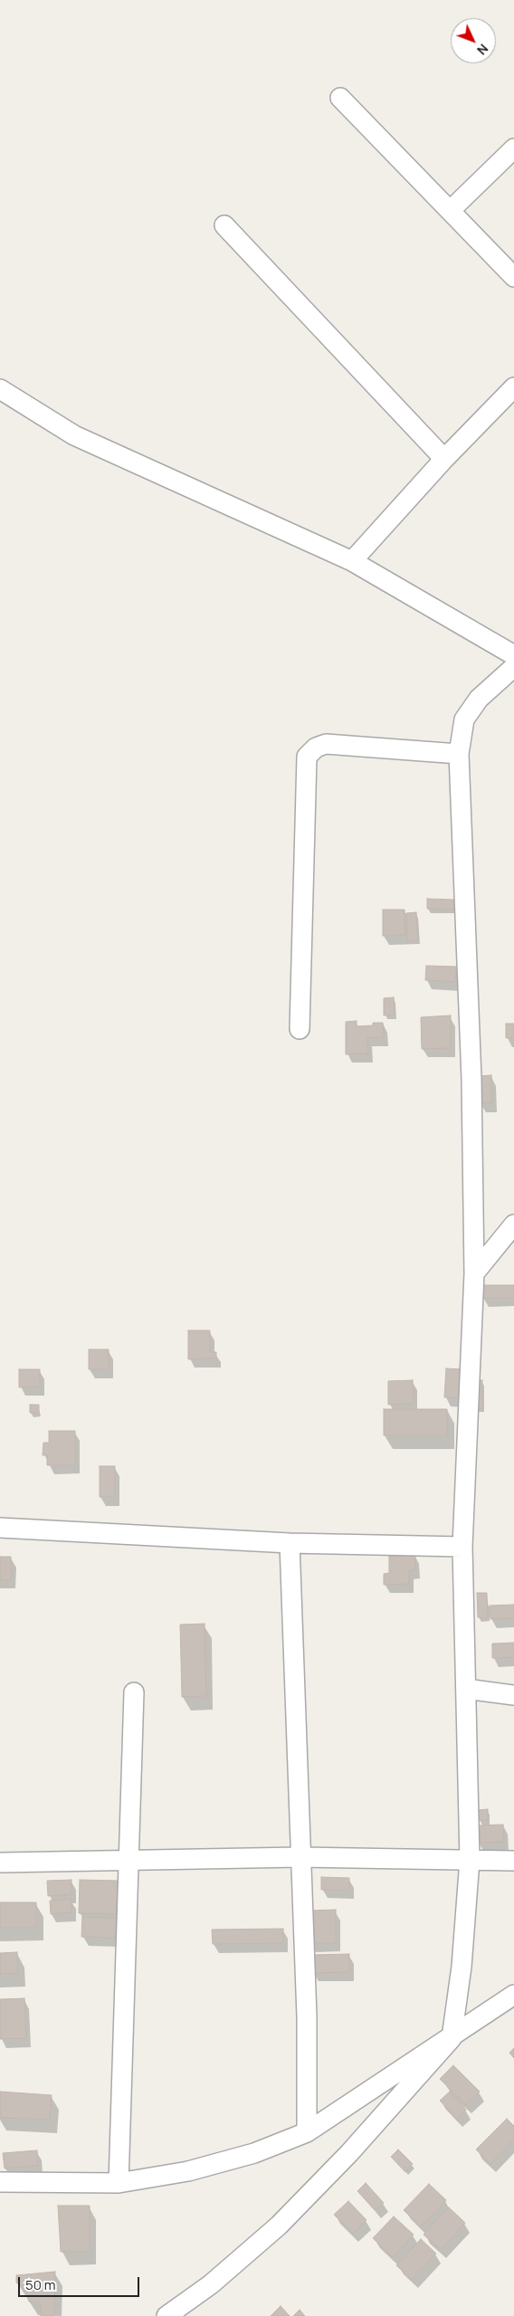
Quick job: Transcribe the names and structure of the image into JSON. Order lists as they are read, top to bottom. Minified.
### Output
{"scale_bar":"50 m","north":"bottom right"}
